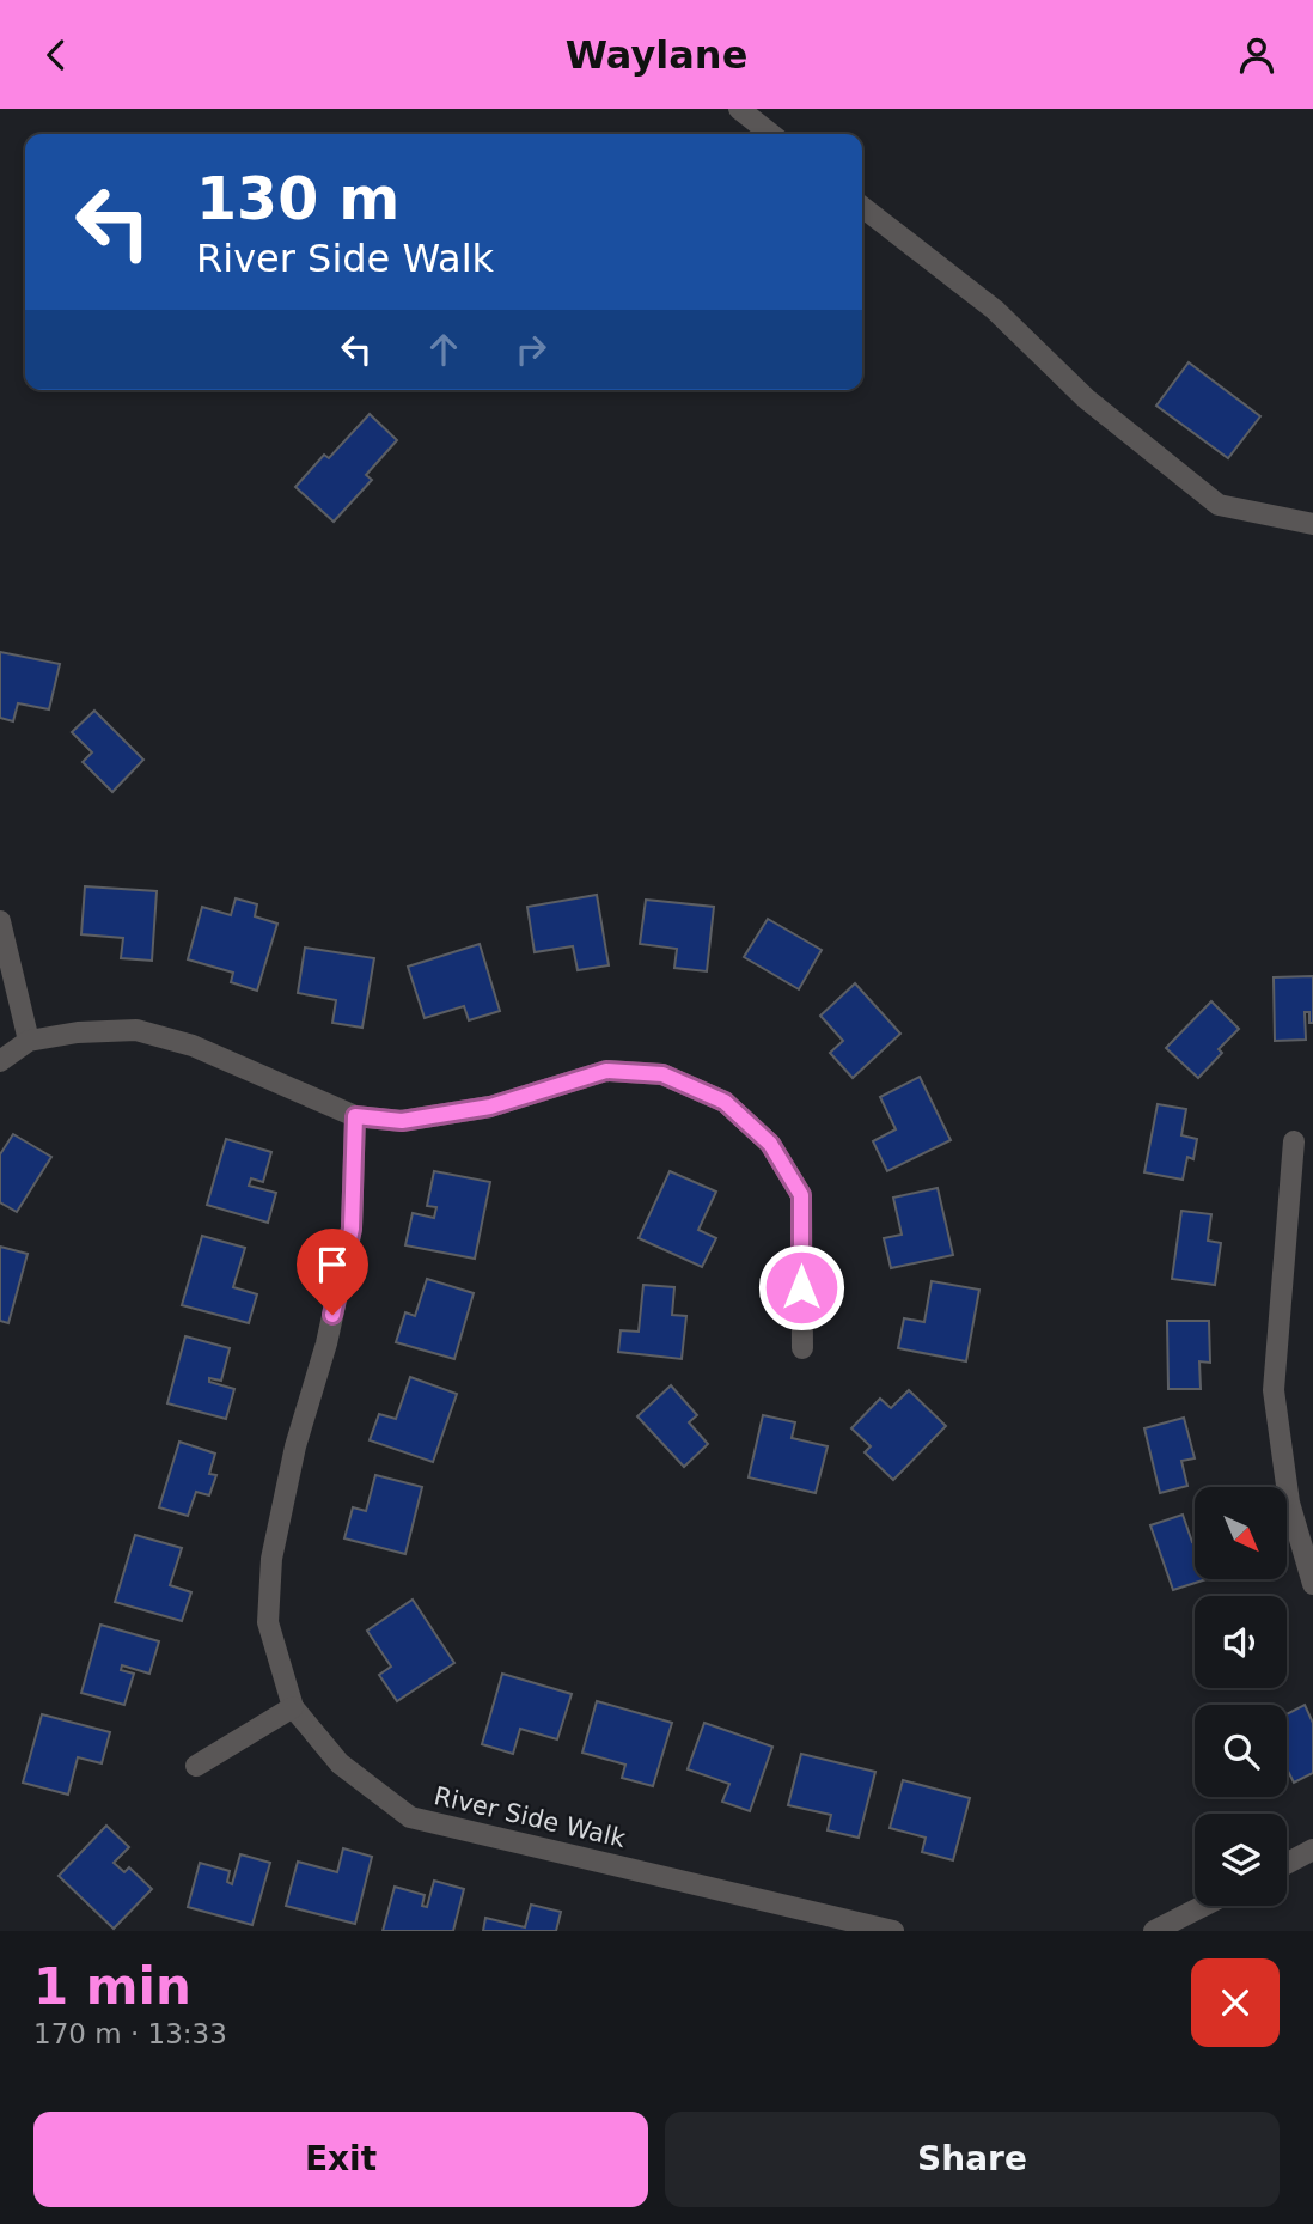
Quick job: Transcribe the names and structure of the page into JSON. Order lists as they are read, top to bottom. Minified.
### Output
{"streets":{"street":["River Side Walk"]},"north":"bottom right","page":{"header":"Waylane","turn":["130 m","River Side Walk"],"heading":["1 min","170 m · 13:33"],"buttons":["Exit","Share"]}}
